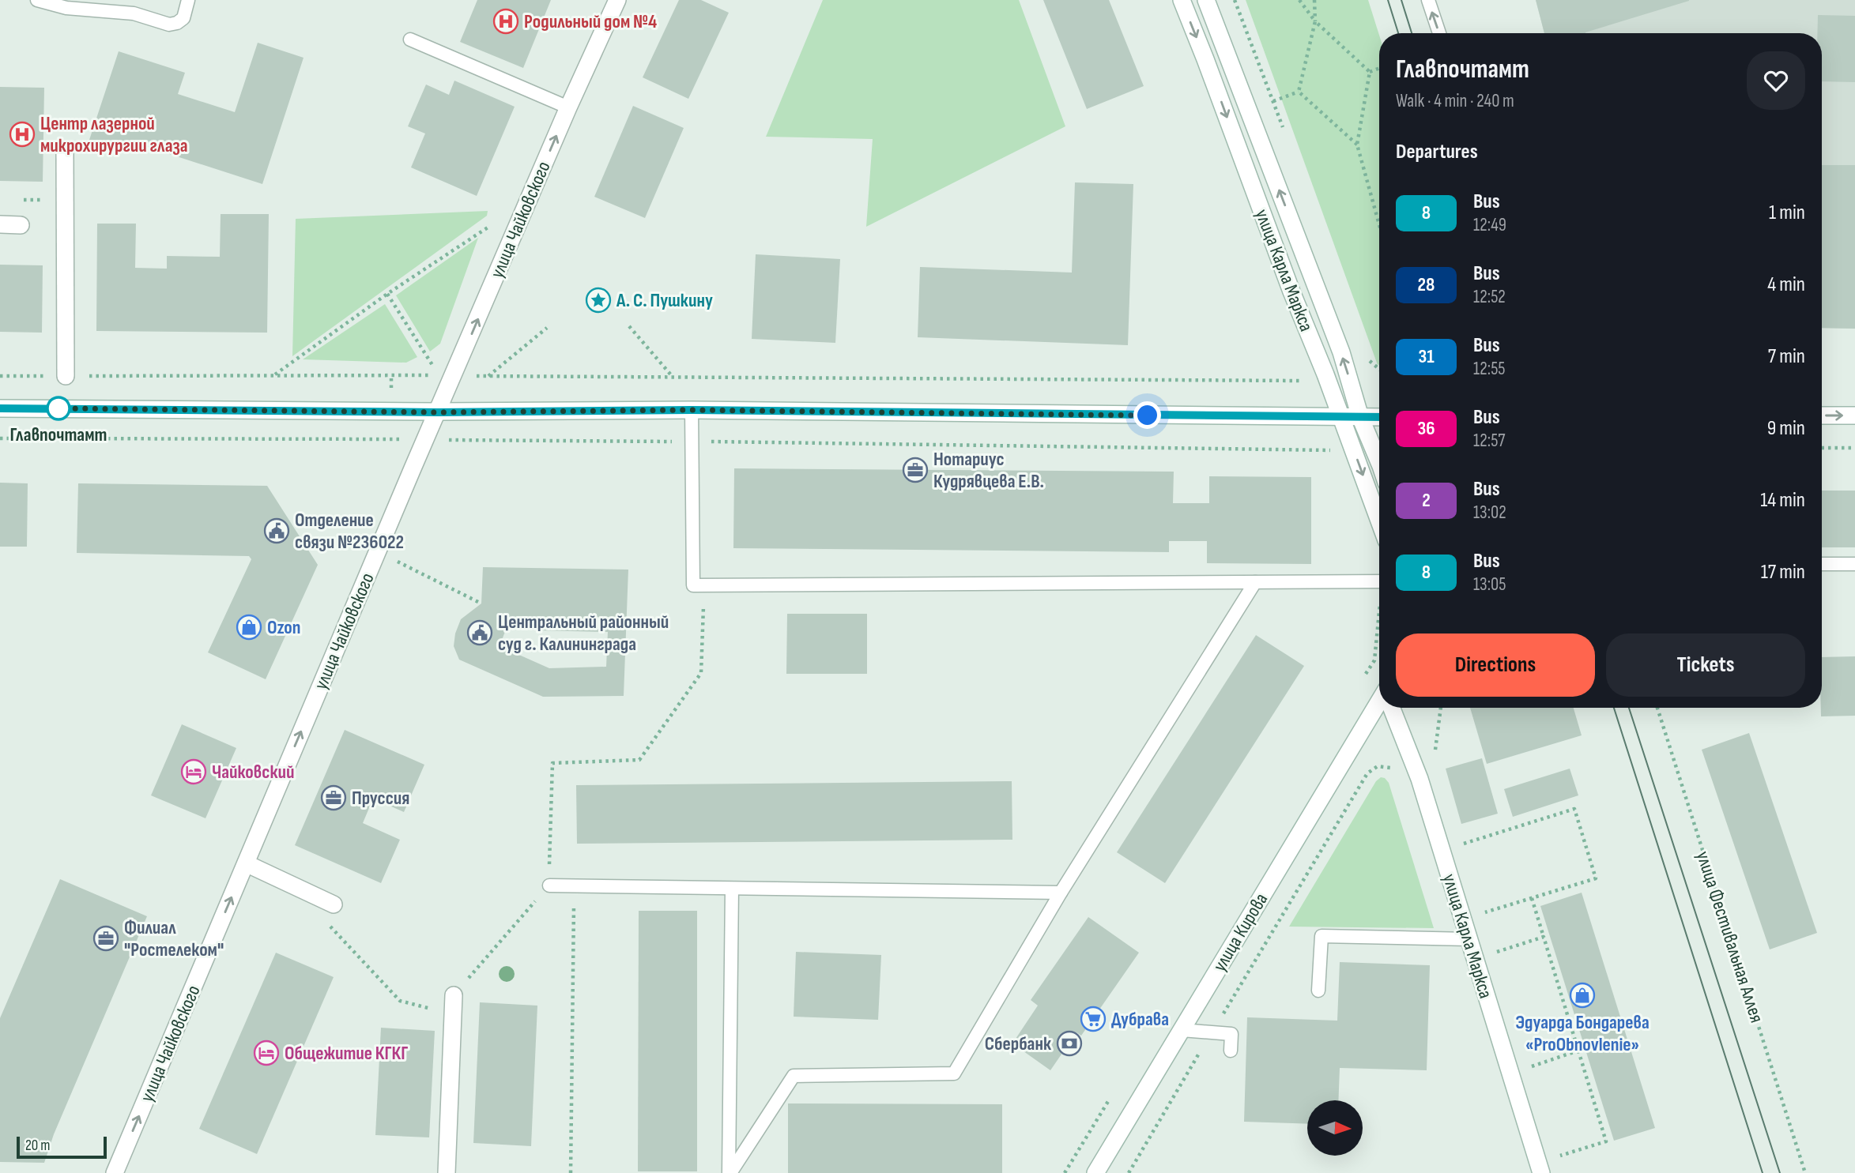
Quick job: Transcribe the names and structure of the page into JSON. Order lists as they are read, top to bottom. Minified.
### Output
{"streets":{"main road":["улица Чайковского","улица Карла Маркса","улица Кирова"],"path":["улица Фестивальная Аллея"]},"one_way":["улица Чайковского"],"places":{"hospital":["Родильный дом №4","Центр лазерной микрохирургии глаза"],"place":["А. С. Пушкину"],"other":["Главпочтамт"],"office":["Нотариус Кудрявцева Е.В.","Пруссия","Филиал \"Ростелеком\""],"public building":["Отделение связи №236022","Центральный районный суд г. Калининграда"],"shop":["Ozon","Эдуарда Бондарева «ProObnovlenie»"],"hotel":["Чайковский","Общежитие КГКГ"],"supermarket":["Дубрава"],"bank":["Сбербанк"]},"lines":["bus line 8"],"scale_bar":"20 m","north":"right","page":{"heading":[["Главпочтамт","Walk · 4 min · 240 m"],"Departures"],"list":[{"mark":"8","name":"Bus","note":"12:49","value":"1 min"},{"mark":"28","name":"Bus","note":"12:52","value":"4 min"},{"mark":"31","name":"Bus","note":"12:55","value":"7 min"},{"mark":"36","name":"Bus","note":"12:57","value":"9 min"},{"mark":"2","name":"Bus","note":"13:02","value":"14 min"},{"mark":"8","name":"Bus","note":"13:05","value":"17 min"}],"buttons":["Directions","Tickets"],"scale":"20 m"}}
